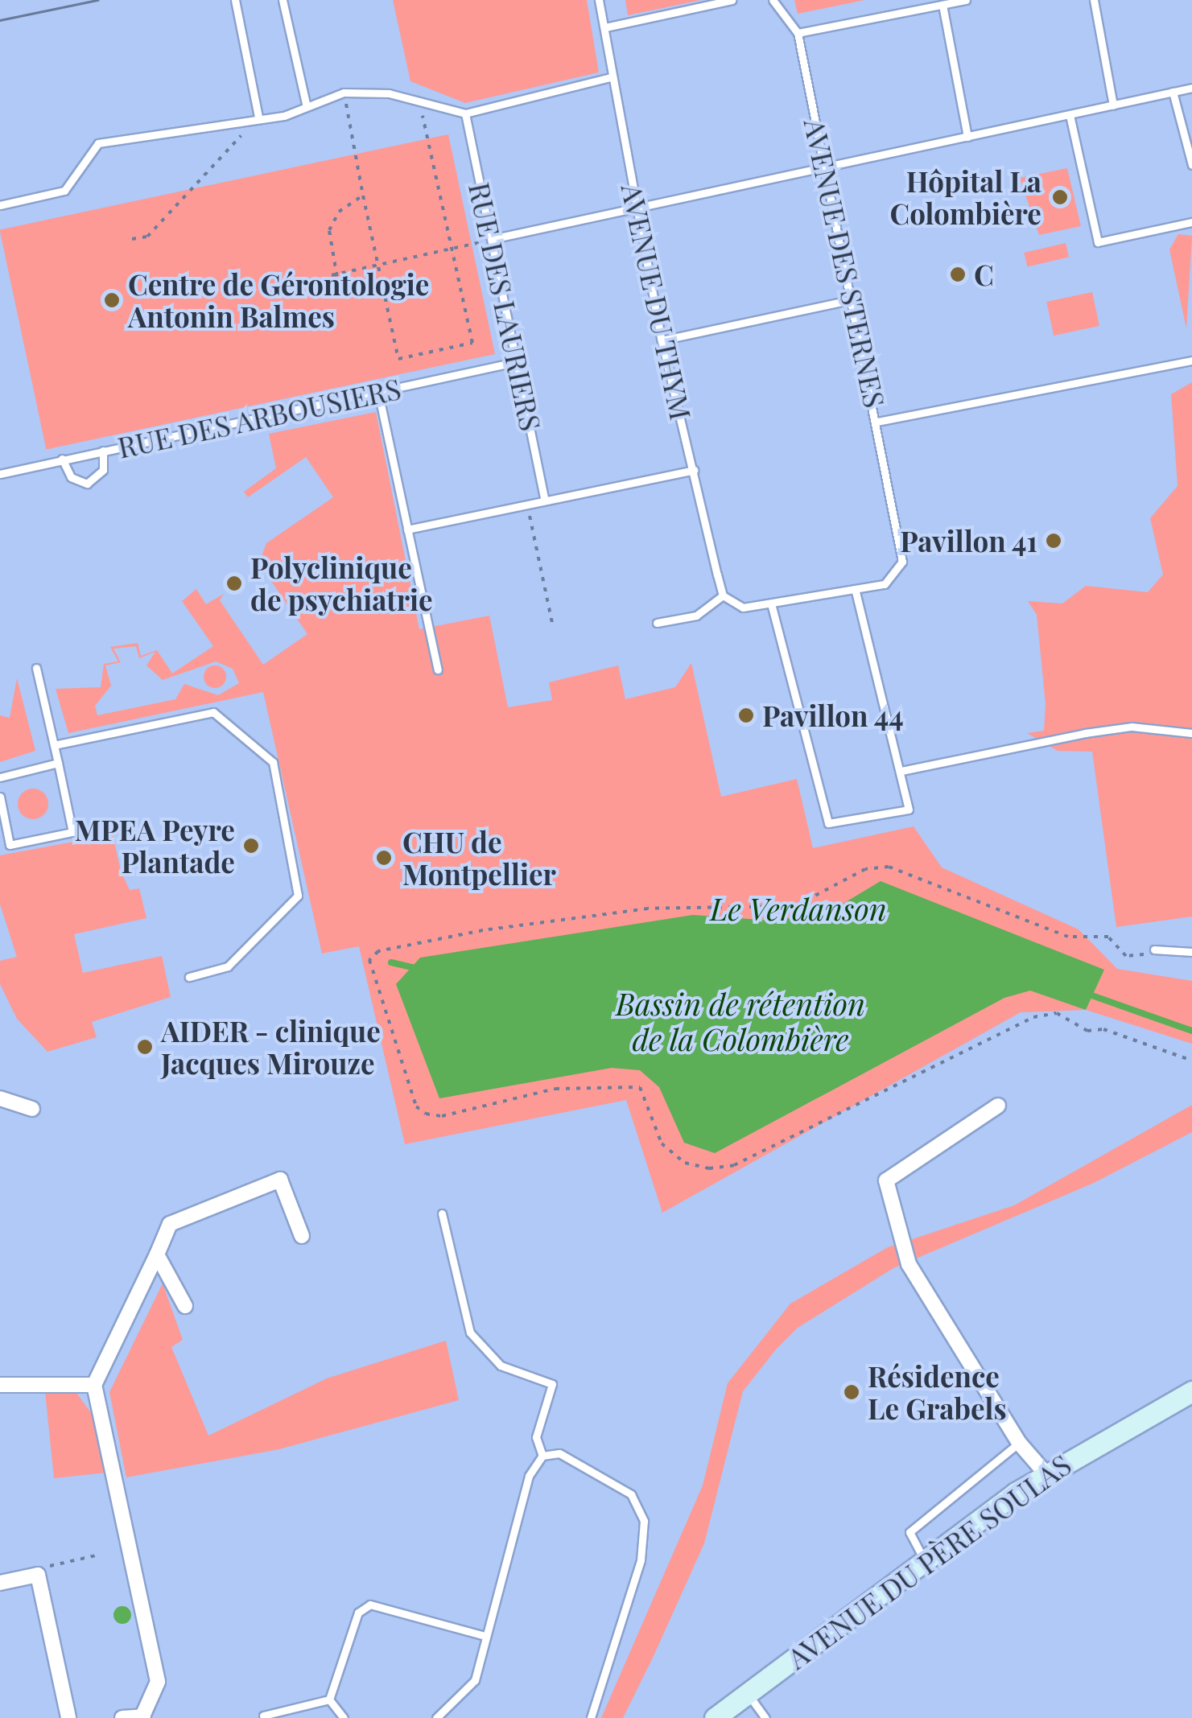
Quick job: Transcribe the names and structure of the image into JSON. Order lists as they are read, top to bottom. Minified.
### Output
{"streets":{"main road":["AVENUE DU PÈRE SOULAS"],"lane":["AVENUE DES STERNES","AVENUE DU THYM","RUE DES LAURIERS","RUE DES ARBOUSIERS"]},"crossings":[["AVENUE DES STERNES","AVENUE DU THYM"],["RUE DES LAURIERS","RUE DES ARBOUSIERS"]],"water":["Le Verdanson","Bassin de rétention de la Colombière"],"places":["Hôpital La Colombière","C","Centre de Gérontologie Antonin Balmes","Pavillon 41","Polyclinique de psychiatrie","Pavillon 44","MPEA Peyre Plantade","CHU de Montpellier","AIDER - clinique Jacques Mirouze","Résidence Le Grabels"]}
